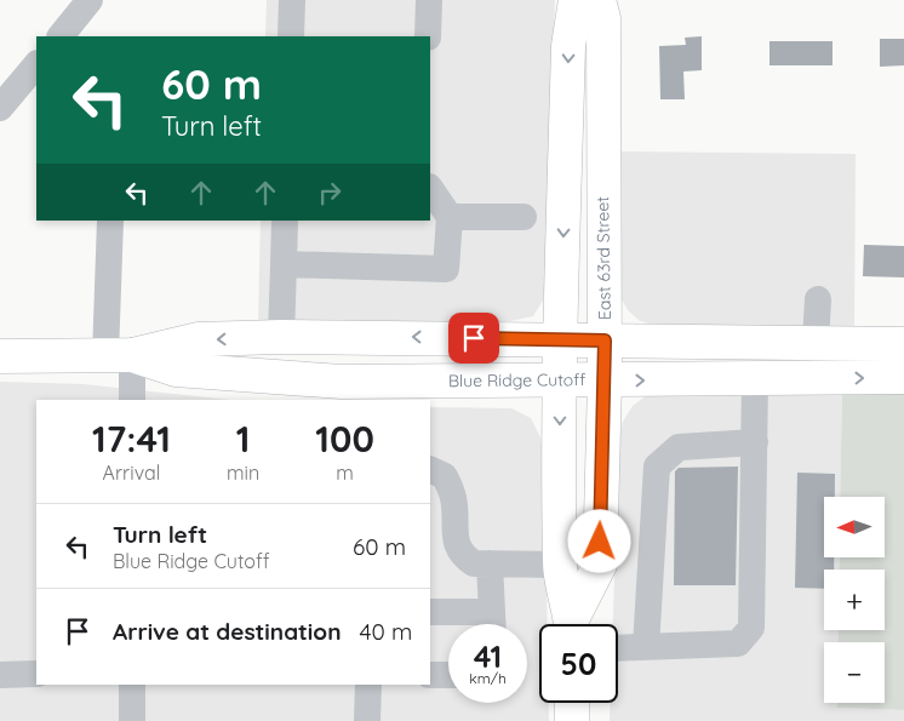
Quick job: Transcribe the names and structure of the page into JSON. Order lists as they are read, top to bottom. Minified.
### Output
{"streets":{"main road":["East 63rd Street","Blue Ridge Cutoff"]},"crossings":[["East 63rd Street","Blue Ridge Cutoff"]],"north":"left","page":{"turn":["60 m","Turn left"],"eta":["17:41","Arrival","1","min","100","m"],"map_buttons":["+","−"],"list":[{"name":"Turn left","note":"Blue Ridge Cutoff","value":"60 m"},{"name":"Arrive at destination","value":"40 m"}],"speed":"41 km/h","limit":"50"}}
